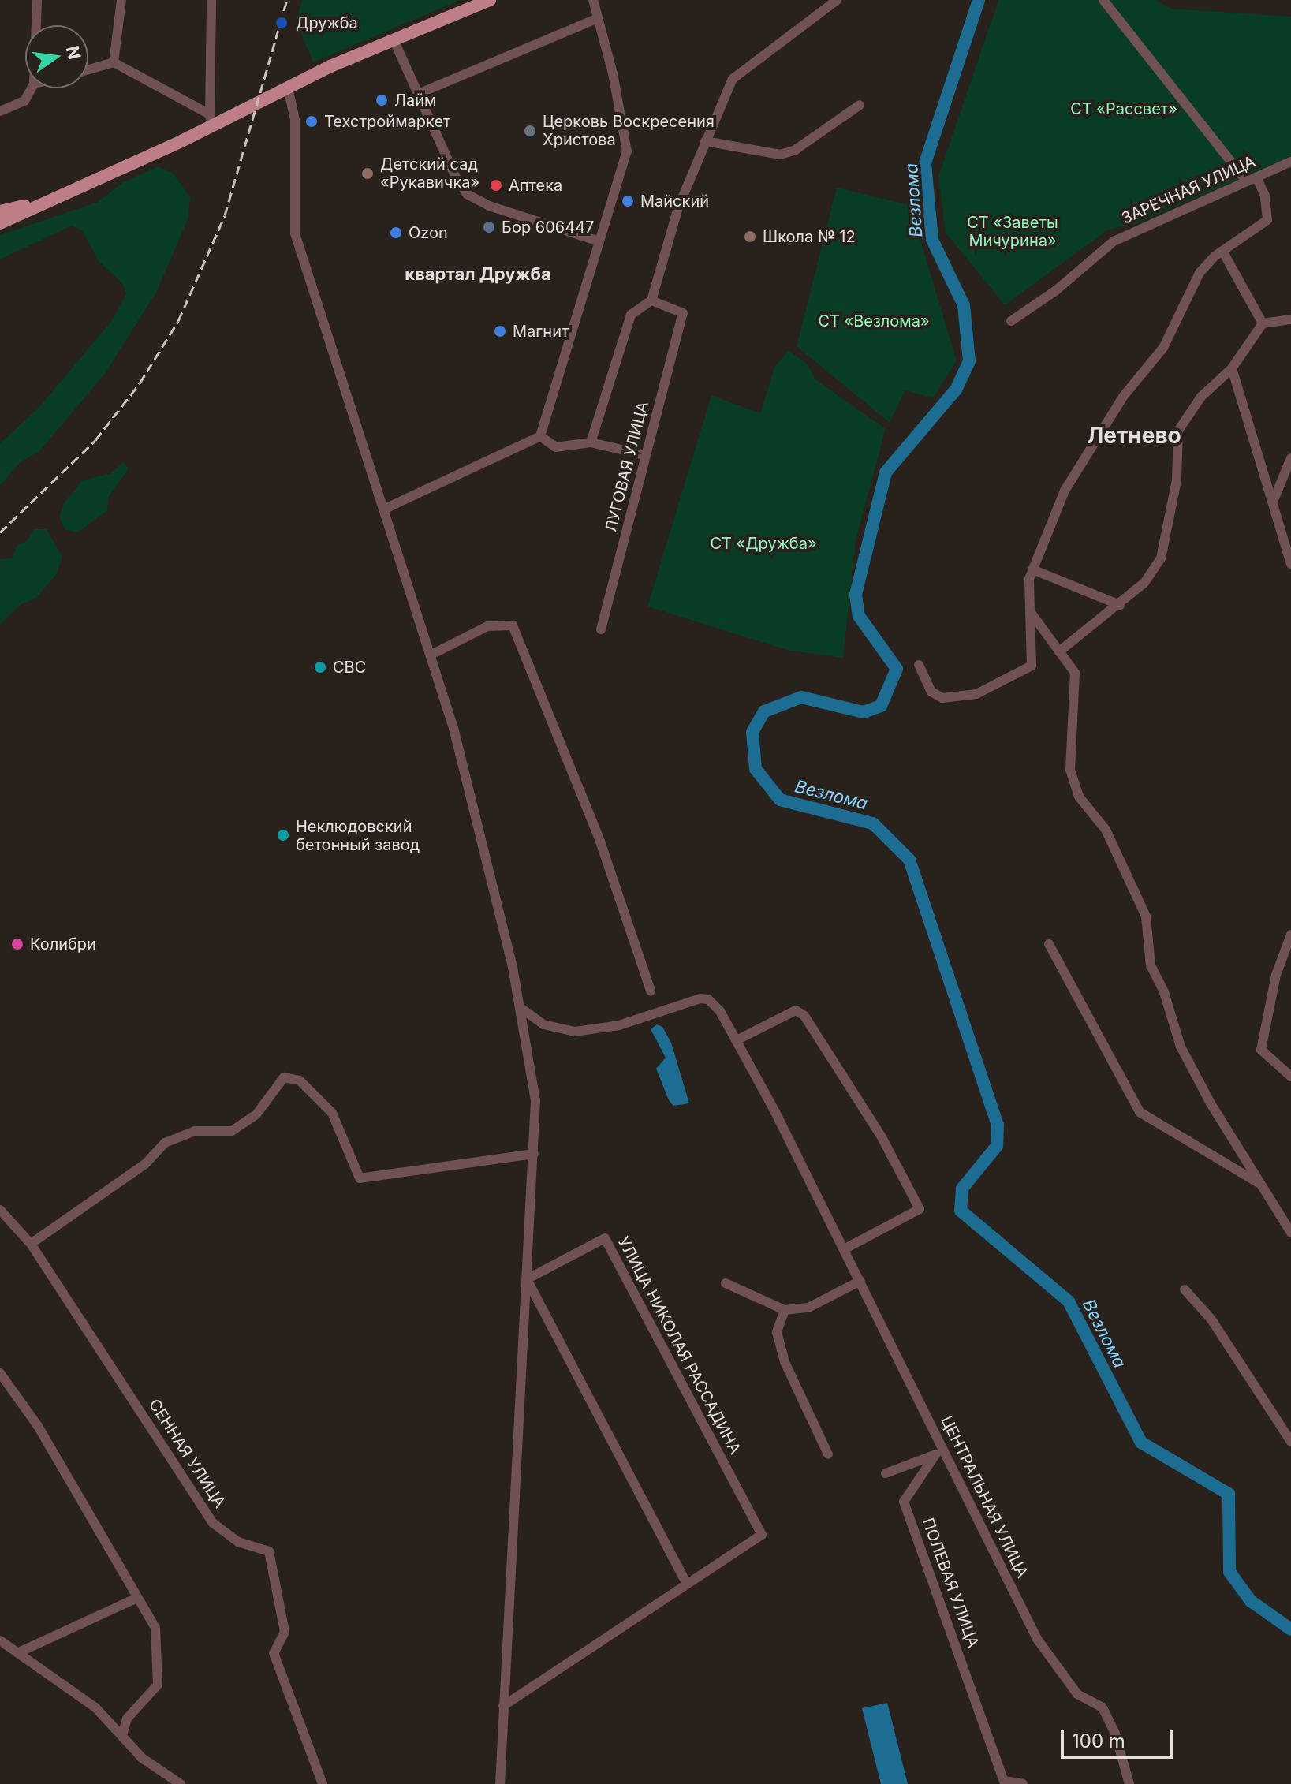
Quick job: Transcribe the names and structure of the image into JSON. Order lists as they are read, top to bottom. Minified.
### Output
{"streets":{"street":["ЗАРЕЧНАЯ УЛИЦА","ЛУГОВАЯ УЛИЦА","УЛИЦА НИКОЛАЯ РАССАДИНА","СЕННАЯ УЛИЦА","ЦЕНТРАЛЬНАЯ УЛИЦА","ПОЛЕВАЯ УЛИЦА"]},"crossings":[["ЦЕНТРАЛЬНАЯ УЛИЦА","ПОЛЕВАЯ УЛИЦА"]],"districts":["квартал Дружба","Летнево"],"water":["Везлома"],"parks":["СТ «Рассвет»","СТ «Заветы Мичурина»","СТ «Везлома»","СТ «Дружба»"],"places":["Дружба","Лайм","Техстроймаркет","Церковь Воскресения Христова","Детский сад «Рукавичка»","Аптека","Майский","Бор 606447","Ozon","Школа № 12","Магнит","СВС","Неклюдовский бетонный завод","Колибри"],"scale_bar":"100 m","north":"right"}
